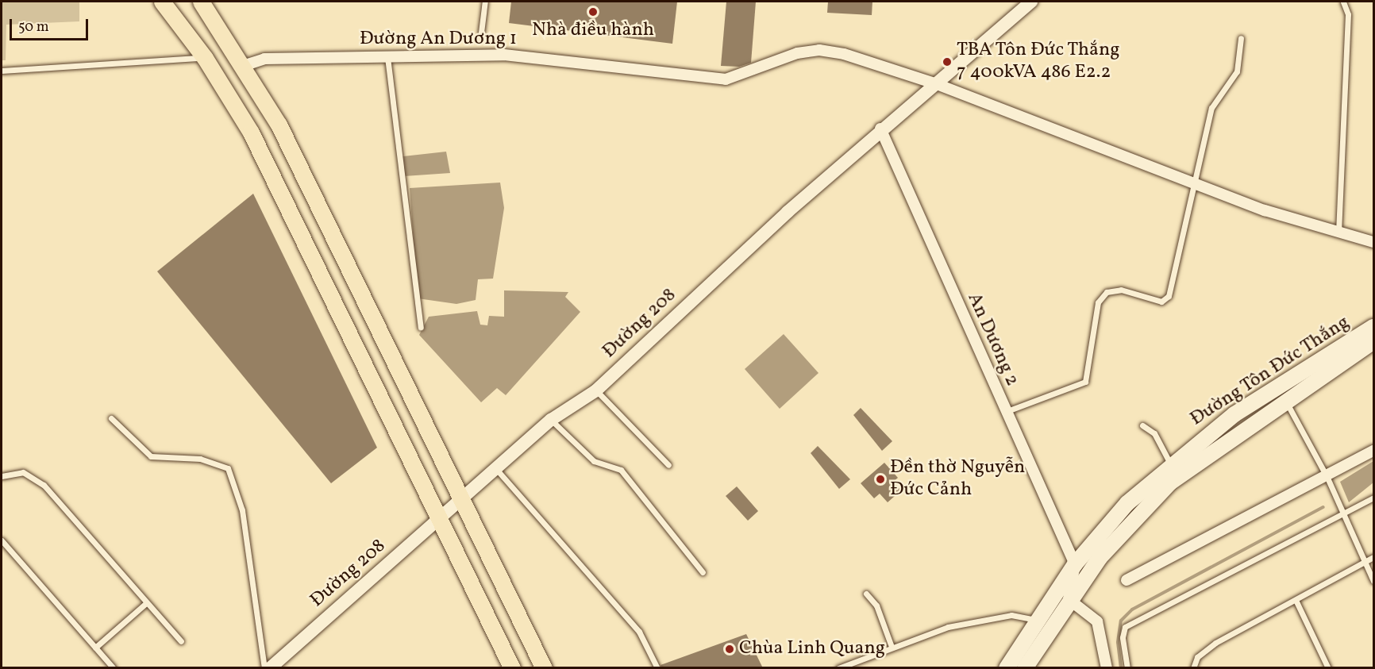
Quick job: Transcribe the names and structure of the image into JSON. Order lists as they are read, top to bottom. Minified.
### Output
{"streets":{"main road":["Đường Tôn Đức Thắng"],"street":["Đường An Dương 1","Đường 208","An Dương 2"]},"crossings":[["Đường An Dương 1","Đường 208"],["Đường 208","An Dương 2"],["An Dương 2","Đường Tôn Đức Thắng"]],"places":["Nhà điều hành","TBA Tôn Đức Thắng 7 400kVA 486 E2.2","Đền thờ Nguyễn Đức Cảnh","Chùa Linh Quang"],"scale_bar":"50 m"}
